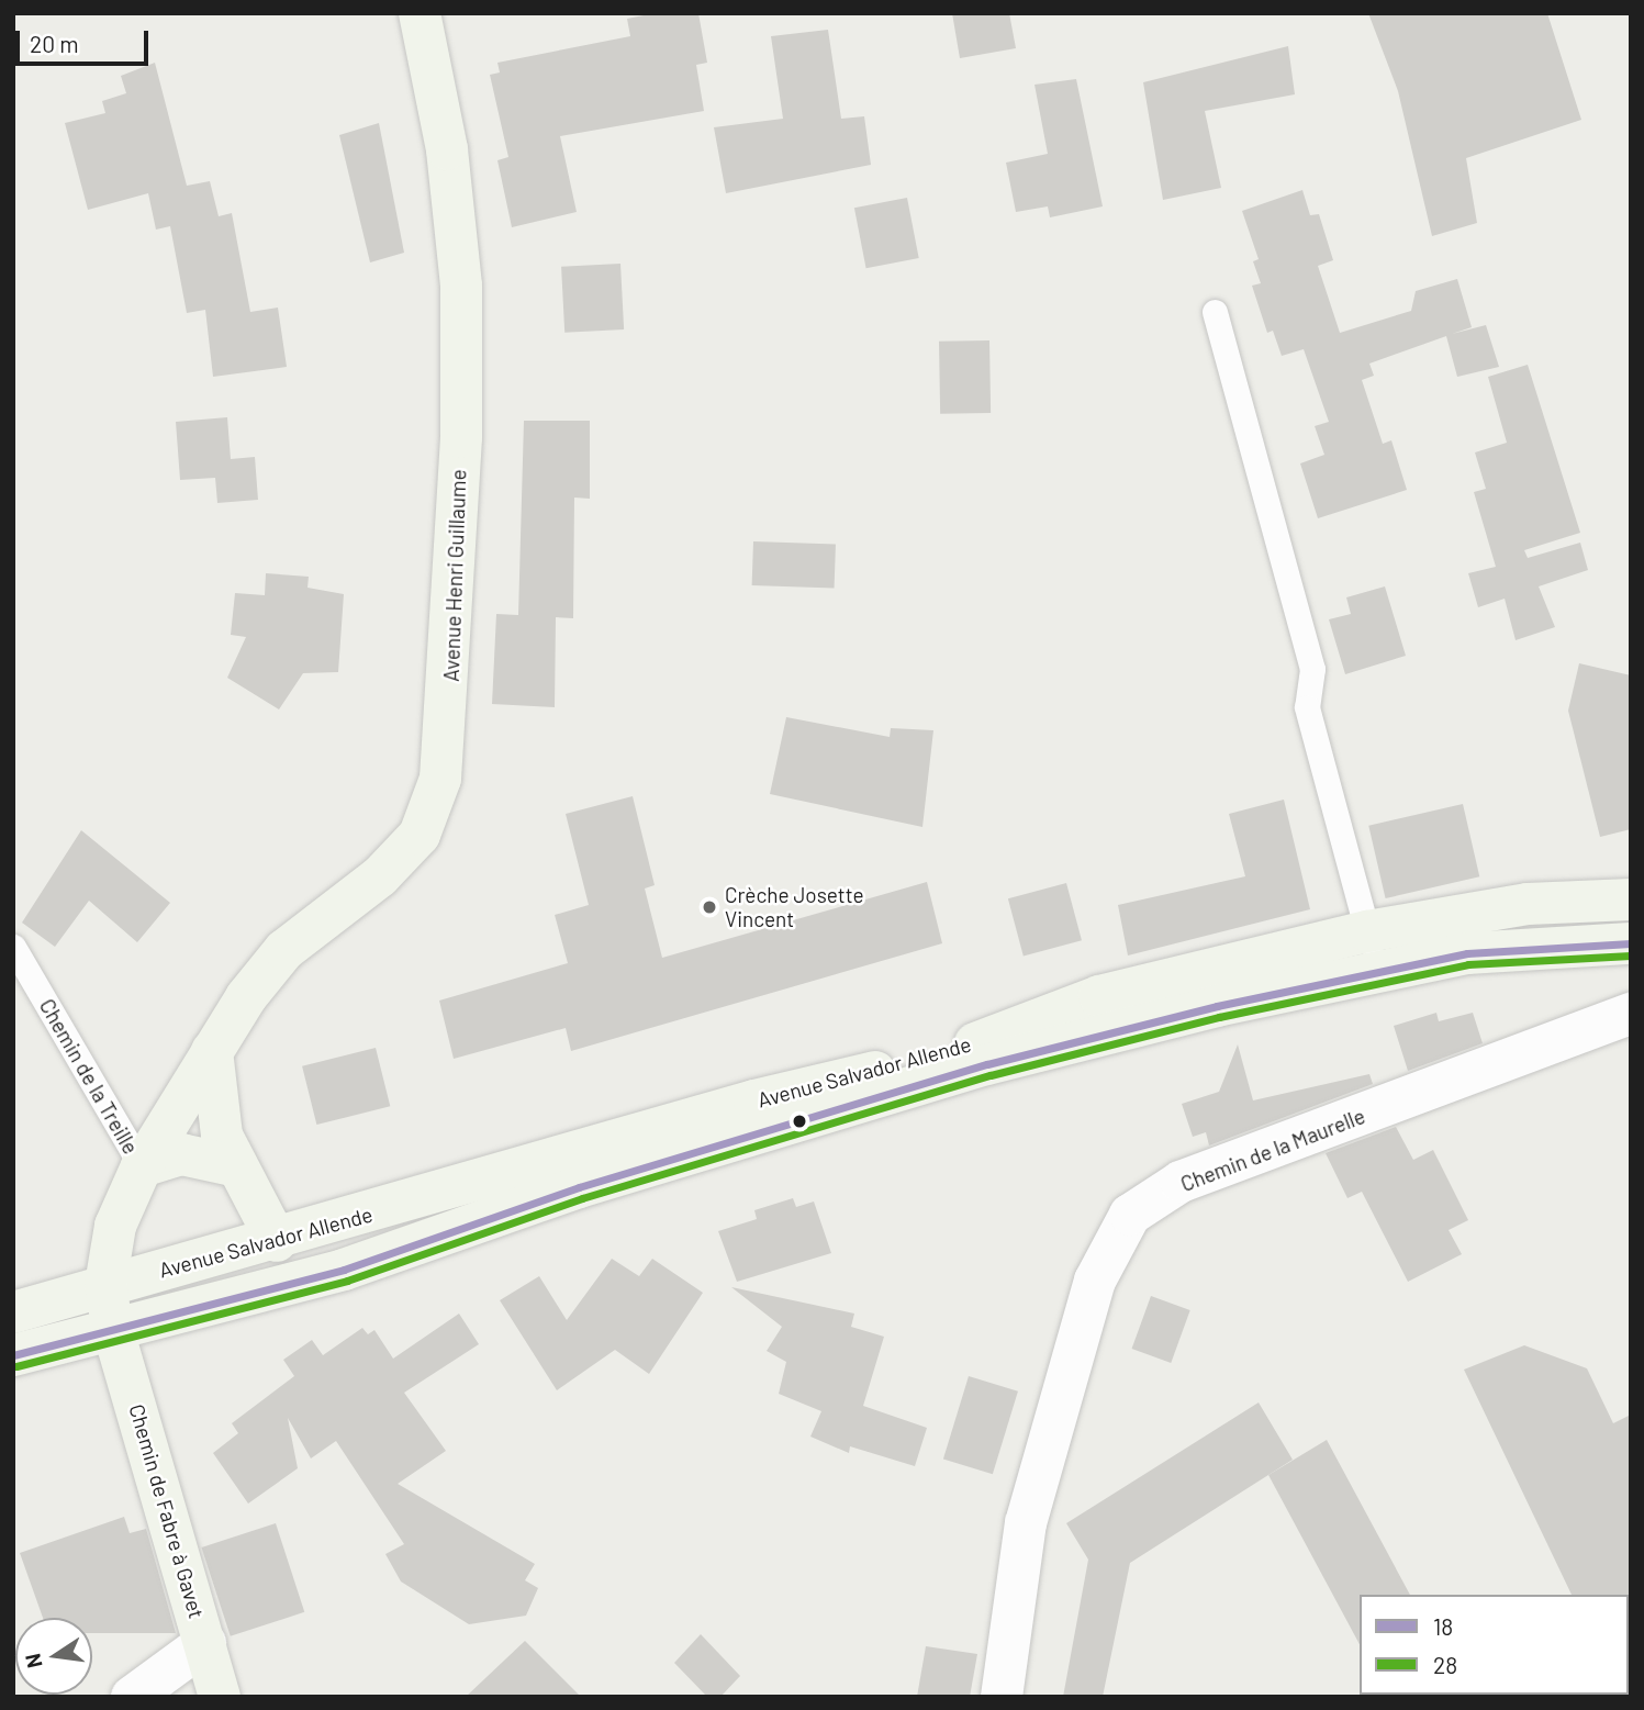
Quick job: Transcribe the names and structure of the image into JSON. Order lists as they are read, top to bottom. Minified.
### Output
{"streets":{"main road":["Avenue Henri Guillaume","Avenue Salvador Allende","Chemin de Fabre à Gavet"],"street":["Chemin de la Maurelle"],"lane":["Chemin de la Treille"]},"crossings":[["Avenue Henri Guillaume","Avenue Salvador Allende"],["Avenue Henri Guillaume","Chemin de la Treille"],["Avenue Henri Guillaume","Chemin de Fabre à Gavet"],["Avenue Salvador Allende","Chemin de Fabre à Gavet"]],"places":["Crèche Josette Vincent"],"lines":["transit line 18","transit line 28"],"legend":["18","28"],"scale_bar":"20 m","north":"left"}
